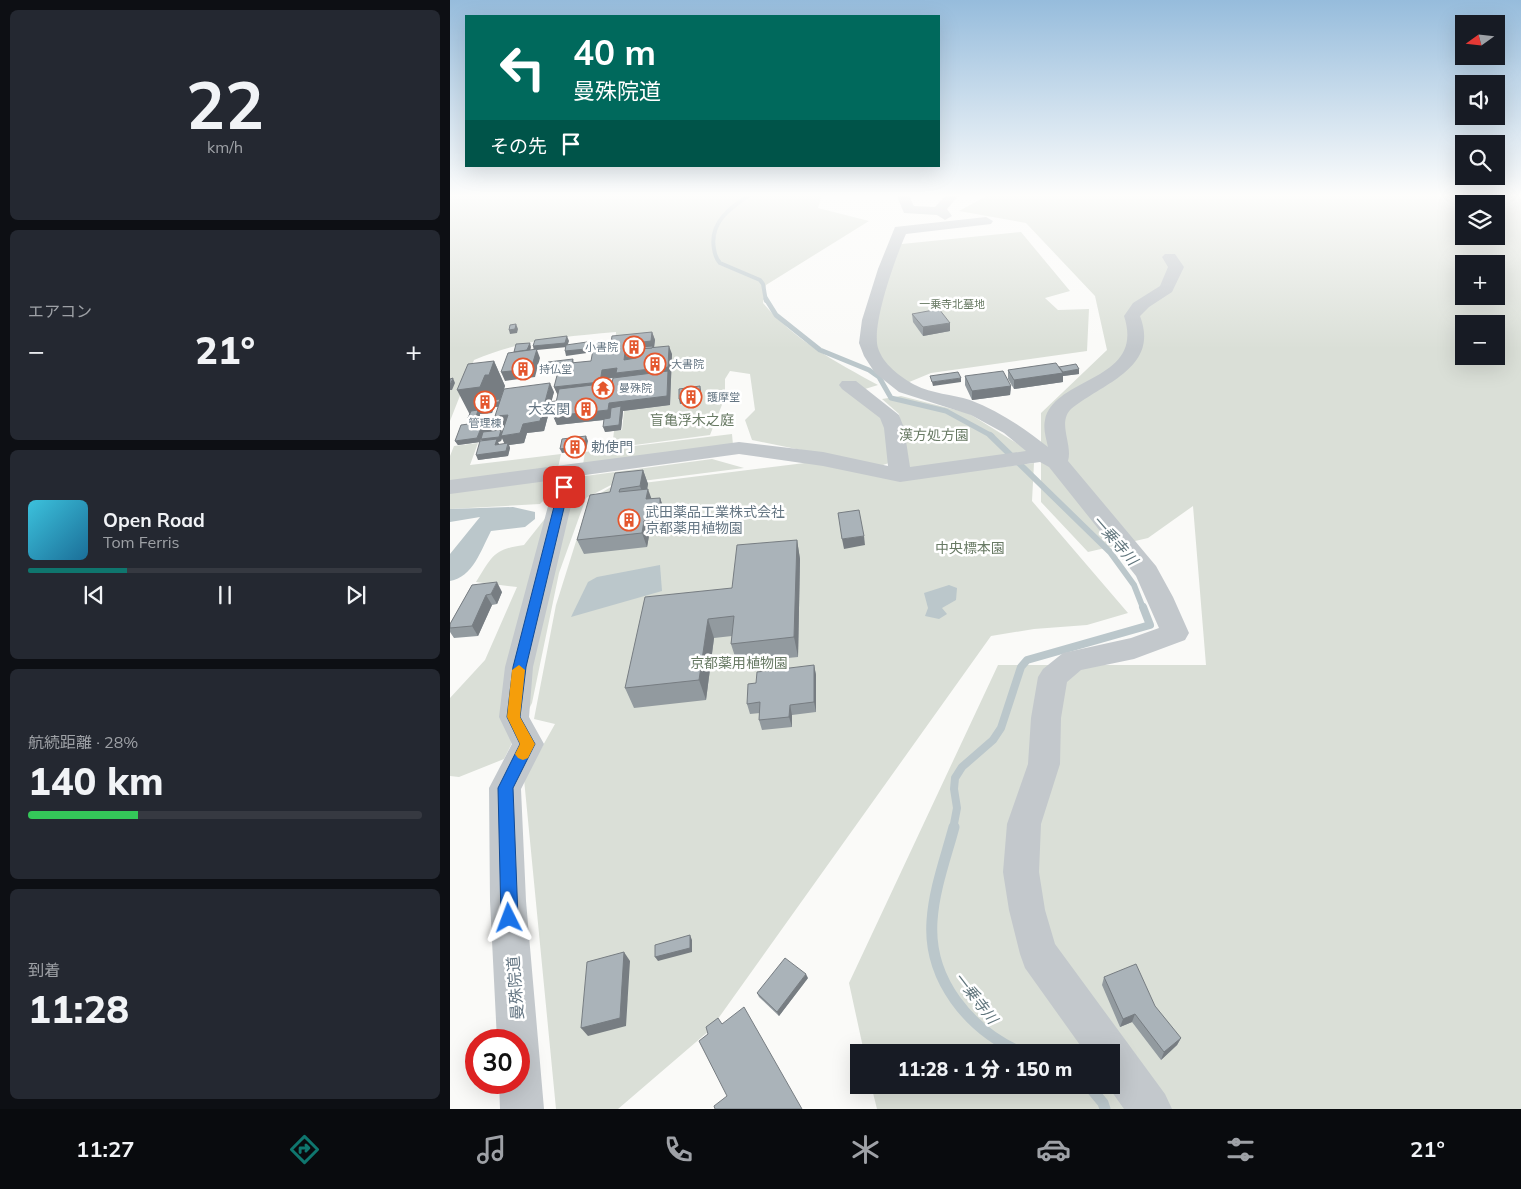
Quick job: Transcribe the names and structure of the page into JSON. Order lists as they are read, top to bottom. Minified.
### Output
{"streets":{"street":["曼殊院道"]},"water":["一乗寺川"],"parks":["一乗寺北墓地","盲亀浮木之庭","漢方処方園","中央標本園","京都薬用植物園"],"places":{"building":["小書院","大書院","持仏堂","護摩堂","管理棟","大玄関","勅使門","武田薬品工業株式会社 京都薬用植物園"],"temple":["曼殊院"]},"north":"left","page":{"tile":[["22","km/h"],"エアコン",["航続距離 · 28%","140 km"],["到着","11:28"]],"map_buttons":["+","−"],"turn":["40 m","曼殊院道"],"then":"その先","heat":["−","21°","+"],"song":["Open Road","Tom Ferris"],"limit":"30","trip":"11:28 · 1 分 · 150 m","tabs":["11:27","21°"]}}
